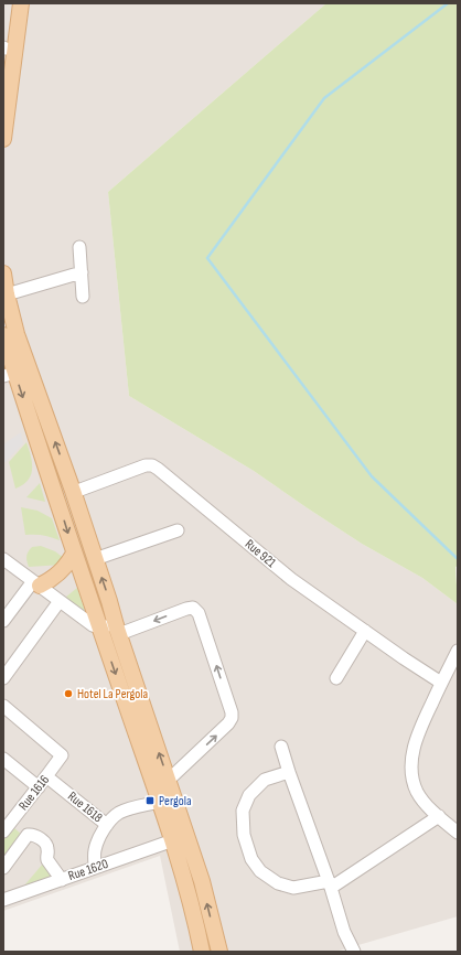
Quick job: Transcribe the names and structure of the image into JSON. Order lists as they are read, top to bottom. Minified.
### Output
{"streets":{"street":["Rue 921","Rue 1616","Rue 1618","Rue 1620"]},"crossings":[["Rue 1616","Rue 1618"],["Rue 1618","Rue 1620"]],"places":{"other":["Hotel La Pergola"],"transit":["Pergola"]}}
